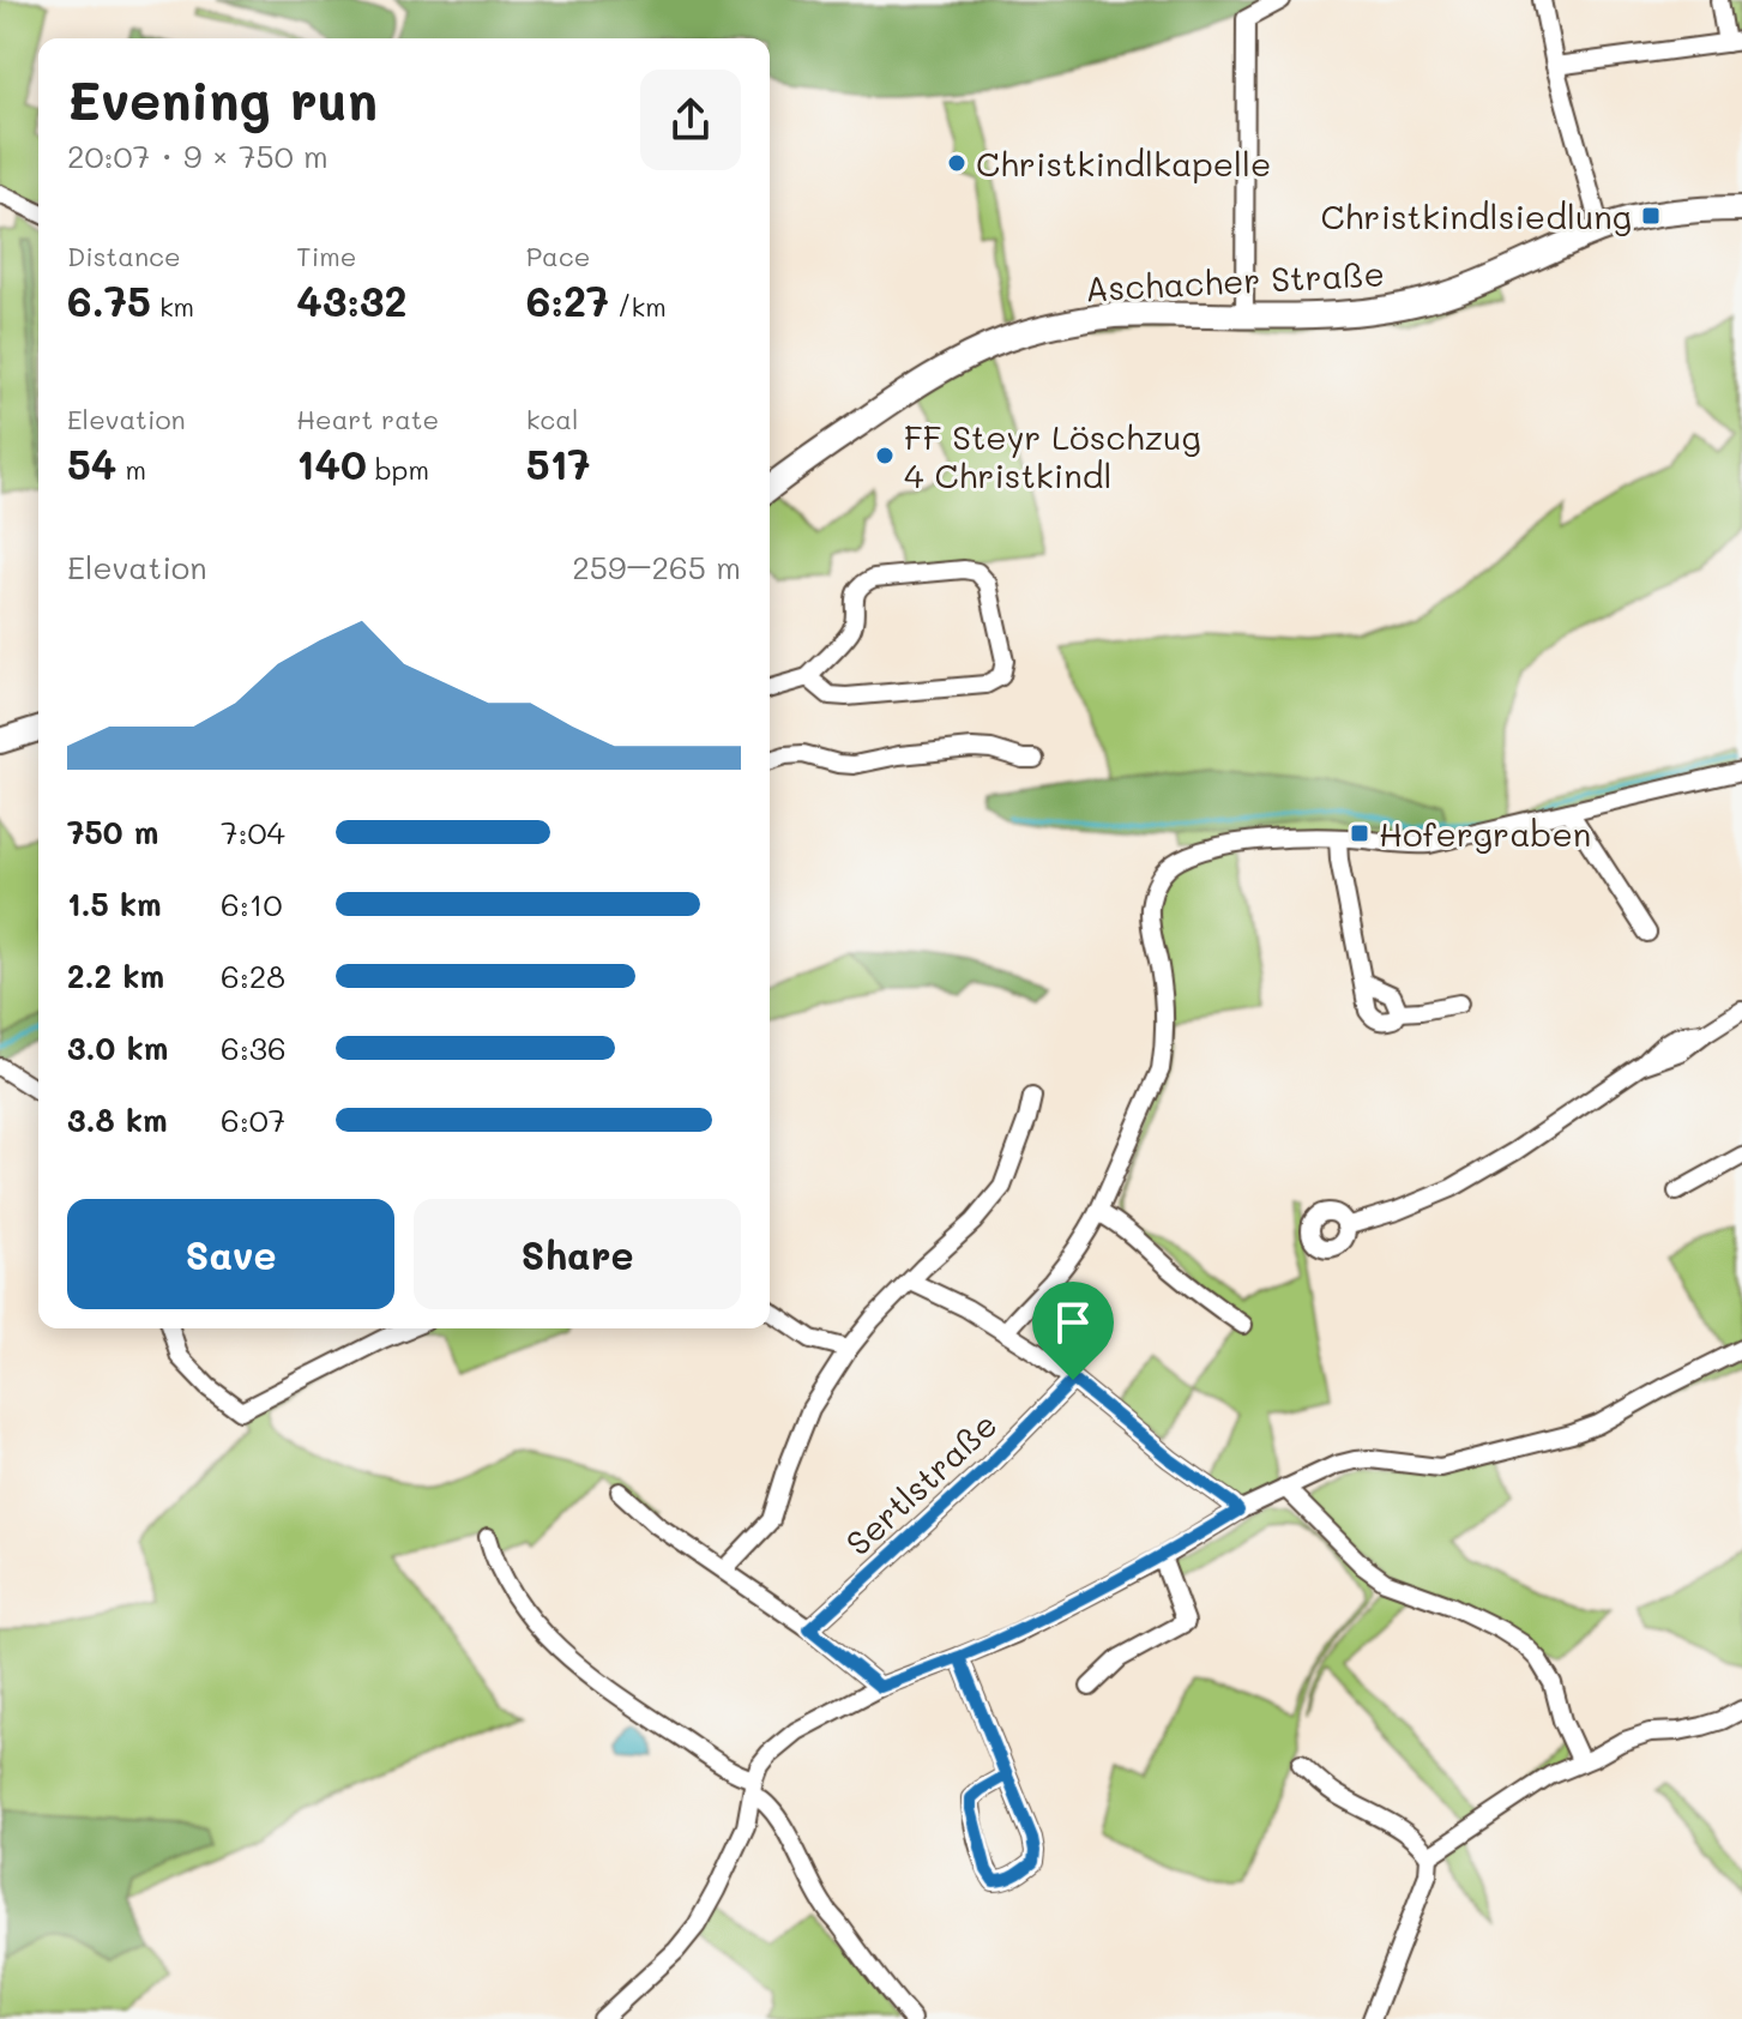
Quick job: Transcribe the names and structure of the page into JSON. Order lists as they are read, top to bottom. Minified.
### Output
{"streets":{"street":["Aschacher Straße","Sertlstraße"]},"places":{"other":["Christkindlkapelle","FF Steyr Löschzug 4 Christkindl"],"transit":["Christkindlsiedlung","Hofergraben"]},"page":{"heading":["Evening run","20:07 · 9 × 750 m"],"stats":[["Distance","6.75 km"],["Time","43:32"],["Pace","6:27 /km"],["Elevation","54 m"],["Heart rate","140 bpm"],["kcal","517"]],"chart":["Elevation","259–265 m"],"list":[{"name":"750 m","note":"7:04"},{"name":"1.5 km","note":"6:10"},{"name":"2.2 km","note":"6:28"},{"name":"3.0 km","note":"6:36"},{"name":"3.8 km","note":"6:07"}],"buttons":["Save","Share"]}}
